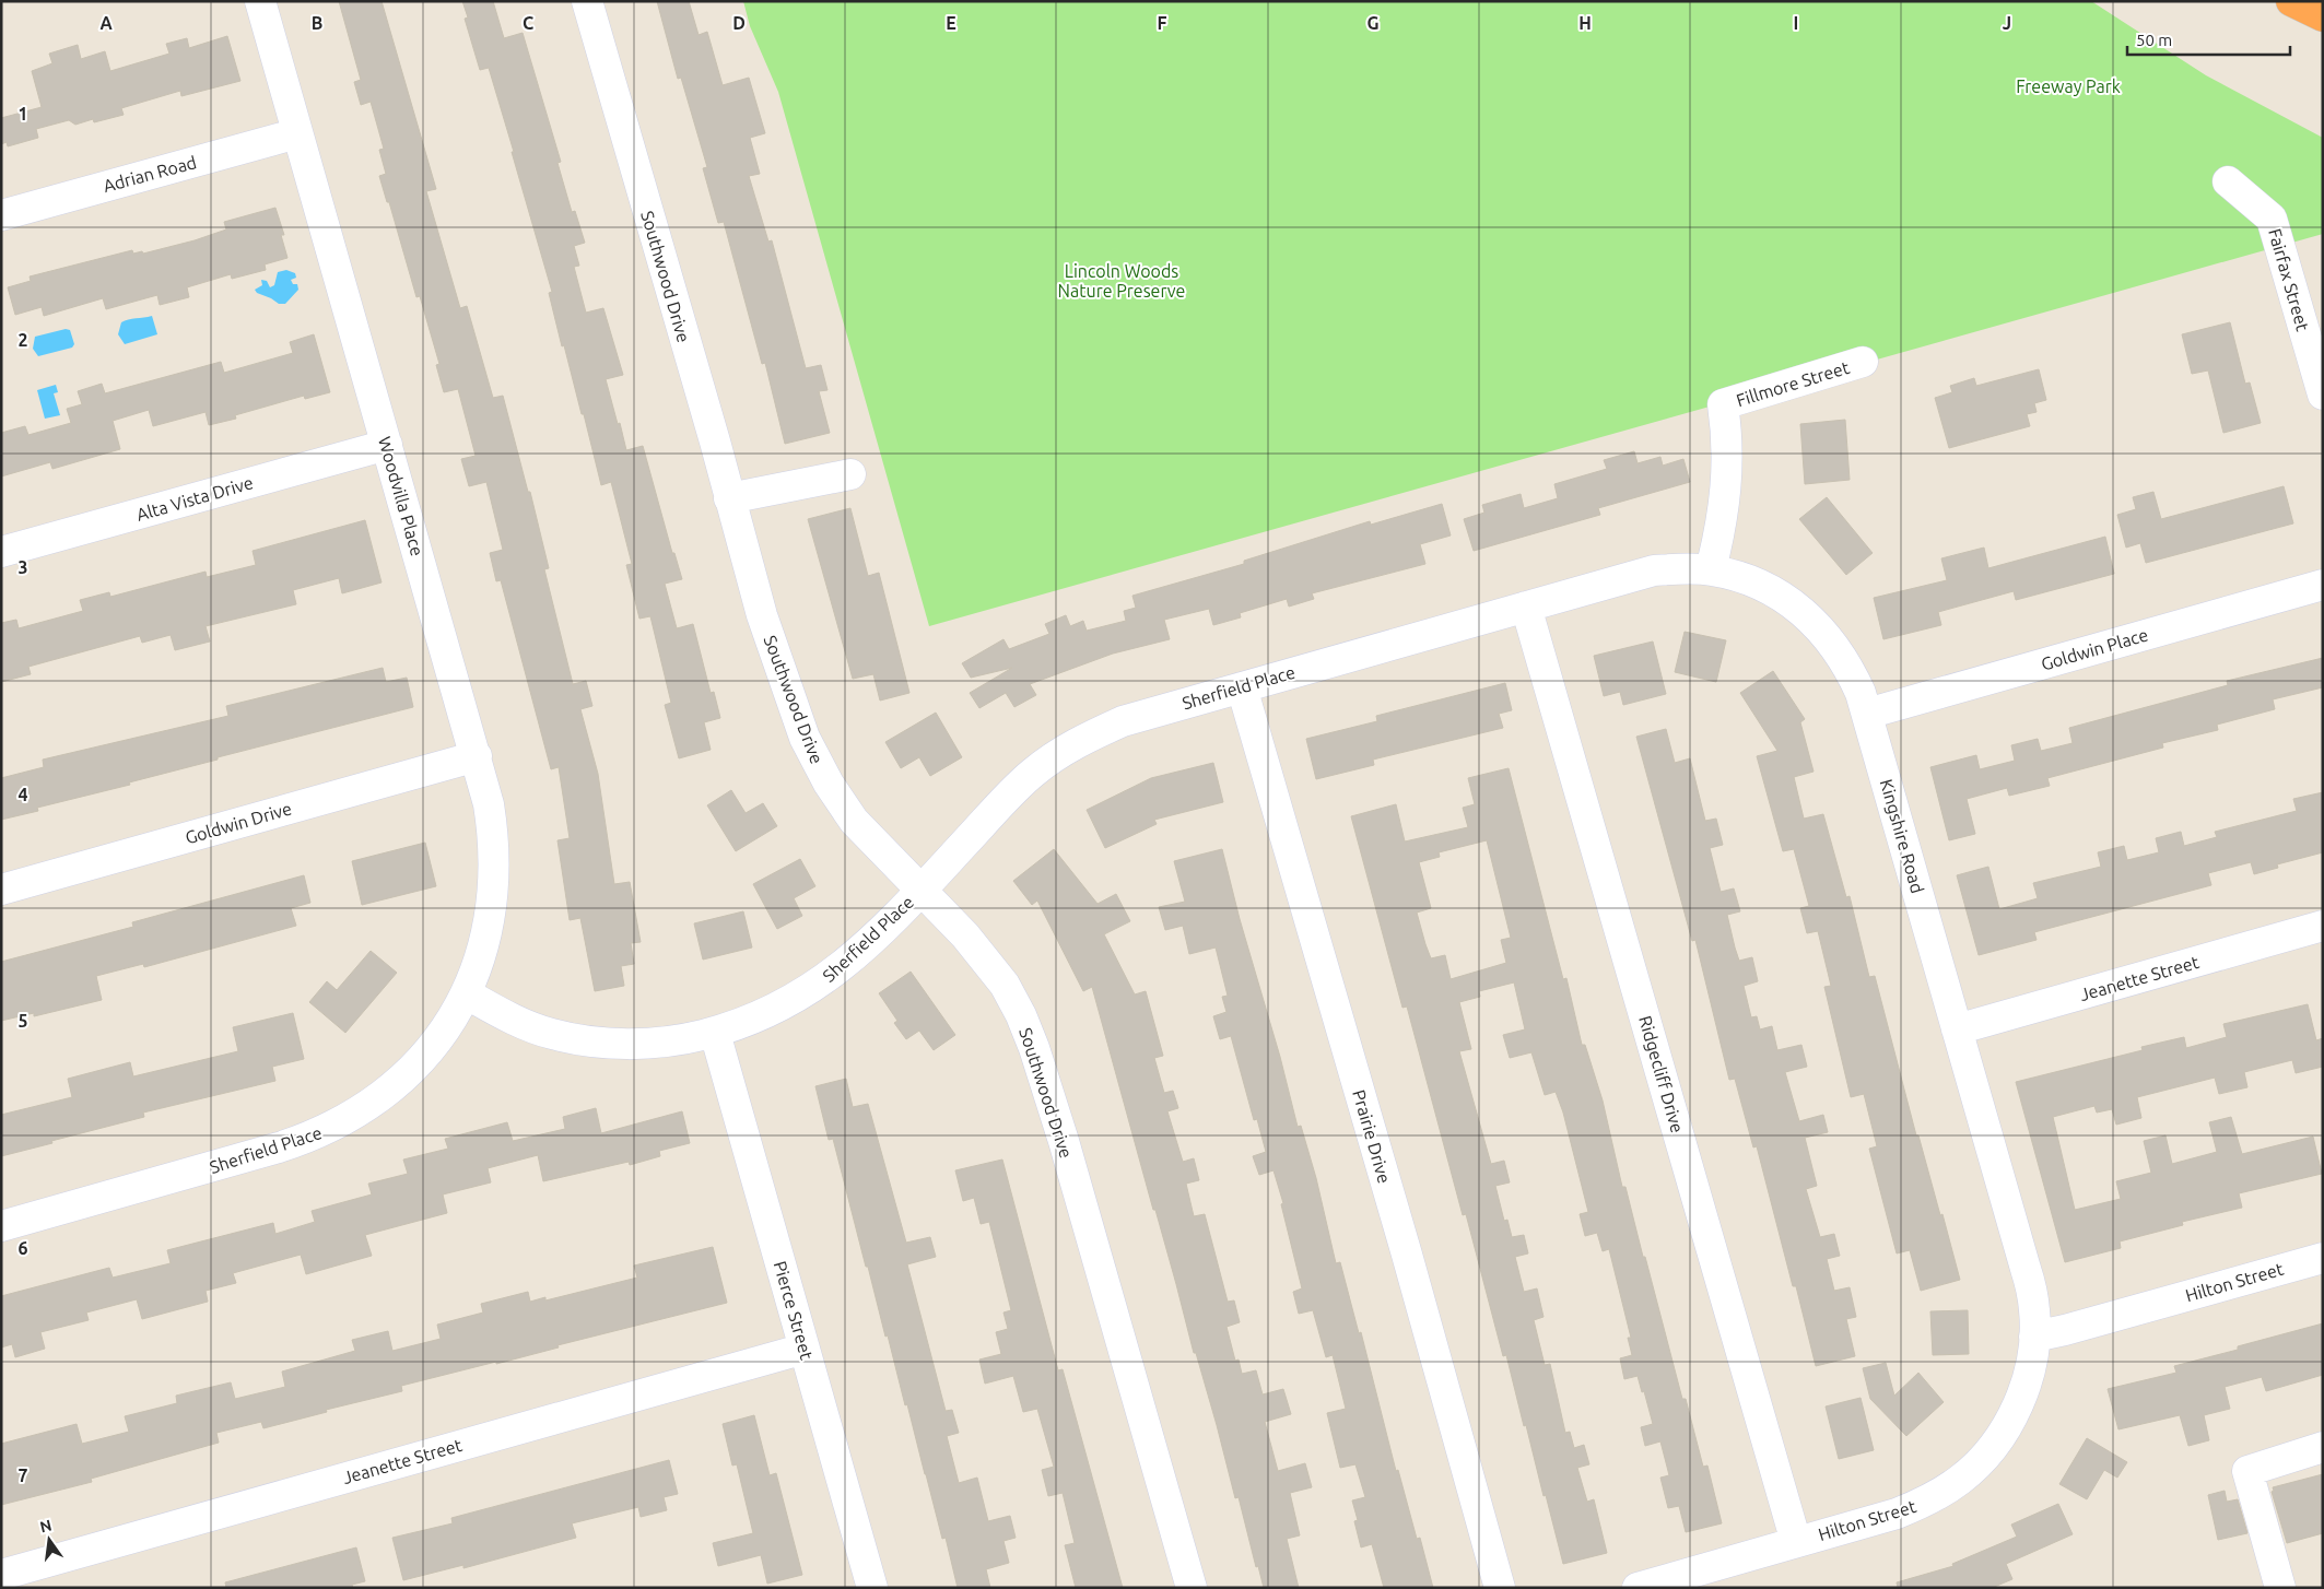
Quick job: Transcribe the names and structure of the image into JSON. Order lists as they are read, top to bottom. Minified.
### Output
{"streets":{"street":["Adrian Road","Southwood Drive","Fairfax Street","Fillmore Street","Woodvilla Place","Alta Vista Drive","Goldwin Place","Sherfield Place","Goldwin Drive","Kingshire Road","Jeanette Street","Ridgecliff Drive","Prairie Drive","Hilton Street","Pierce Street"]},"crossings":[["Adrian Road","Woodvilla Place"],["Southwood Drive","Sherfield Place"],["Fillmore Street","Sherfield Place"],["Fillmore Street","Kingshire Road"],["Woodvilla Place","Alta Vista Drive"],["Woodvilla Place","Sherfield Place"],["Woodvilla Place","Goldwin Drive"],["Goldwin Place","Kingshire Road"],["Sherfield Place","Kingshire Road"],["Sherfield Place","Ridgecliff Drive"],["Sherfield Place","Prairie Drive"],["Sherfield Place","Pierce Street"],["Kingshire Road","Jeanette Street"],["Kingshire Road","Hilton Street"],["Jeanette Street","Pierce Street"],["Ridgecliff Drive","Hilton Street"]],"parks":["Freeway Park","Lincoln Woods Nature Preserve"],"scale_bar":"50 m","north":"top","grid":{"columns":["A","B","C","D","E","F","G","H","I","J"],"rows":["1","2","3","4","5","6","7"]}}
